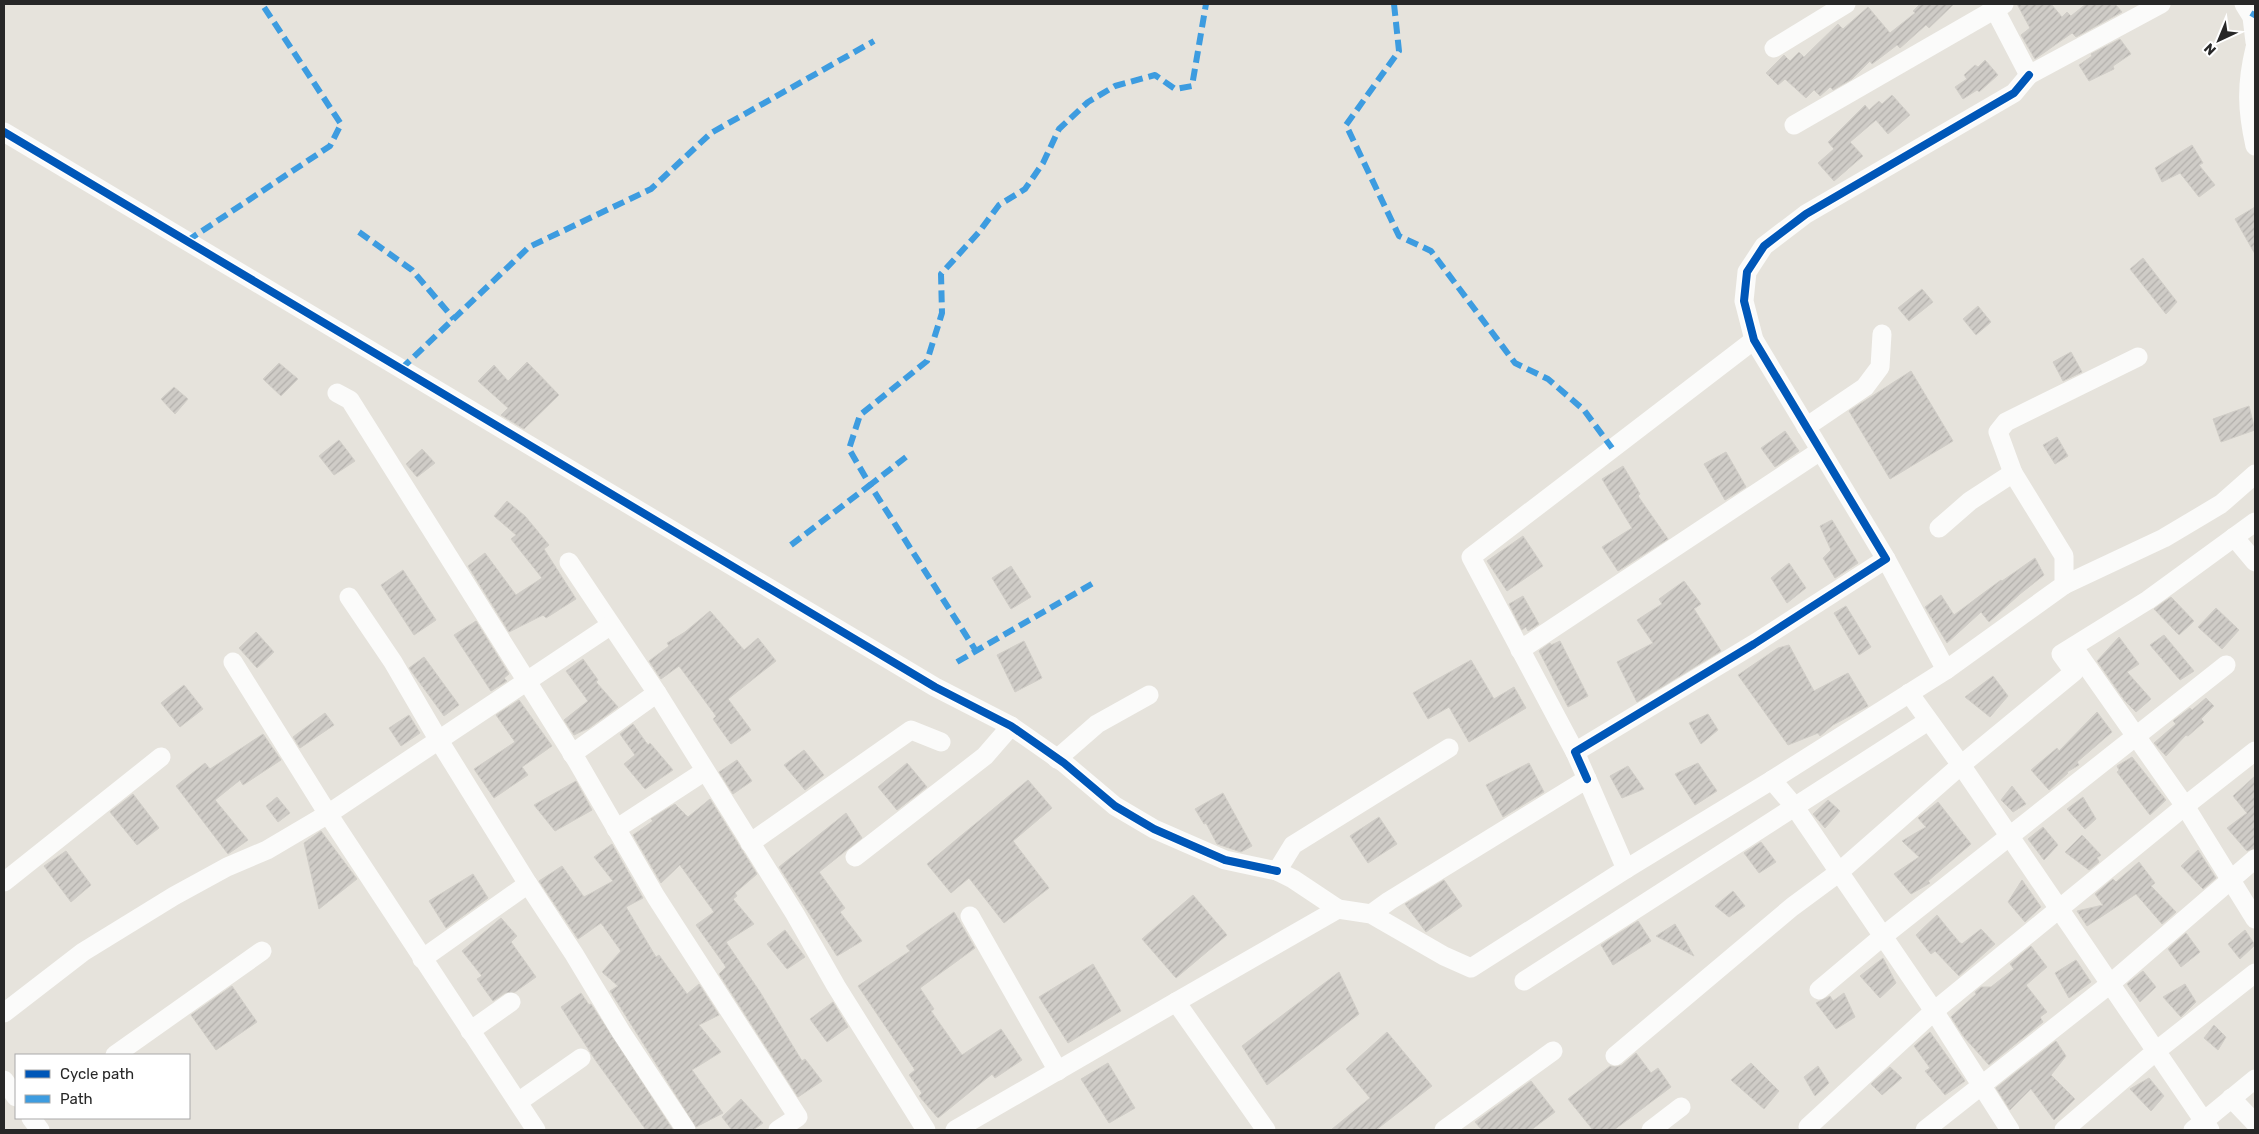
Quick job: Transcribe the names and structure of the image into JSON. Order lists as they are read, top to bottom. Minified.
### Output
{"legend":["Cycle path","Path"],"north":"bottom left"}
